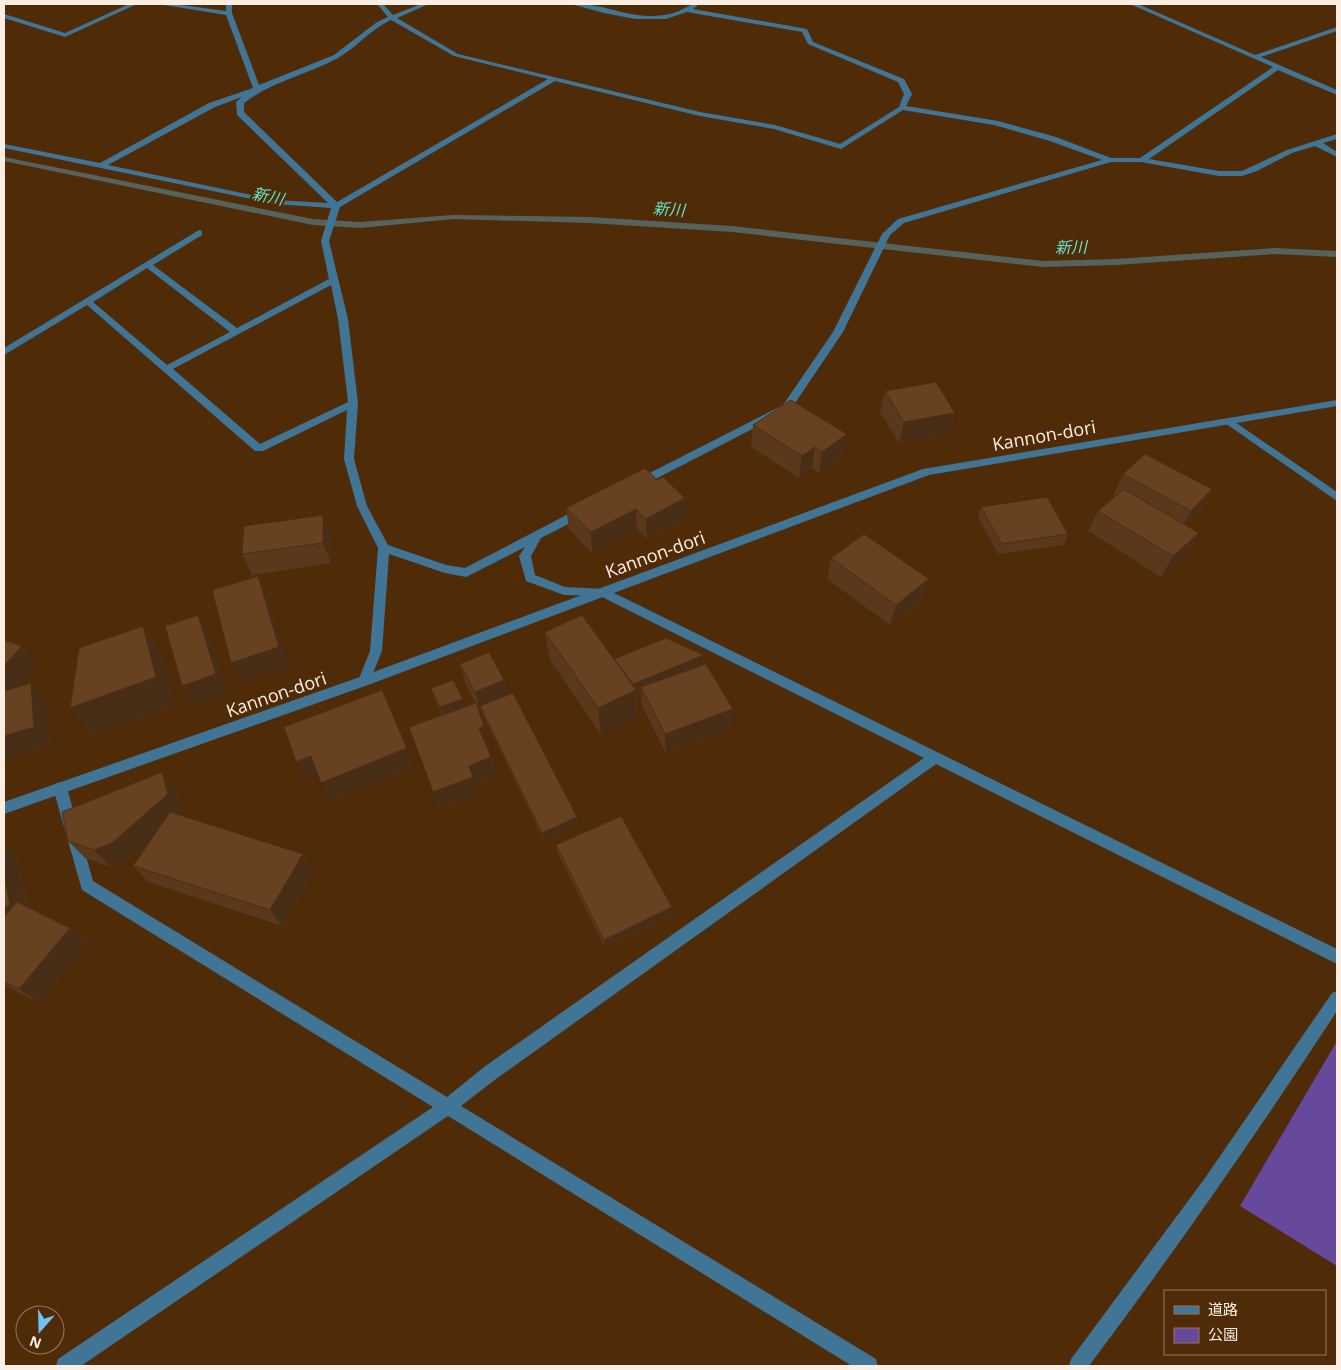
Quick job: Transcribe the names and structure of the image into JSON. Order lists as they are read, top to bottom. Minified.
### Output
{"streets":{"street":["Kannon-dori"]},"water":["新川"],"legend":["道路","公園"],"north":"bottom"}
